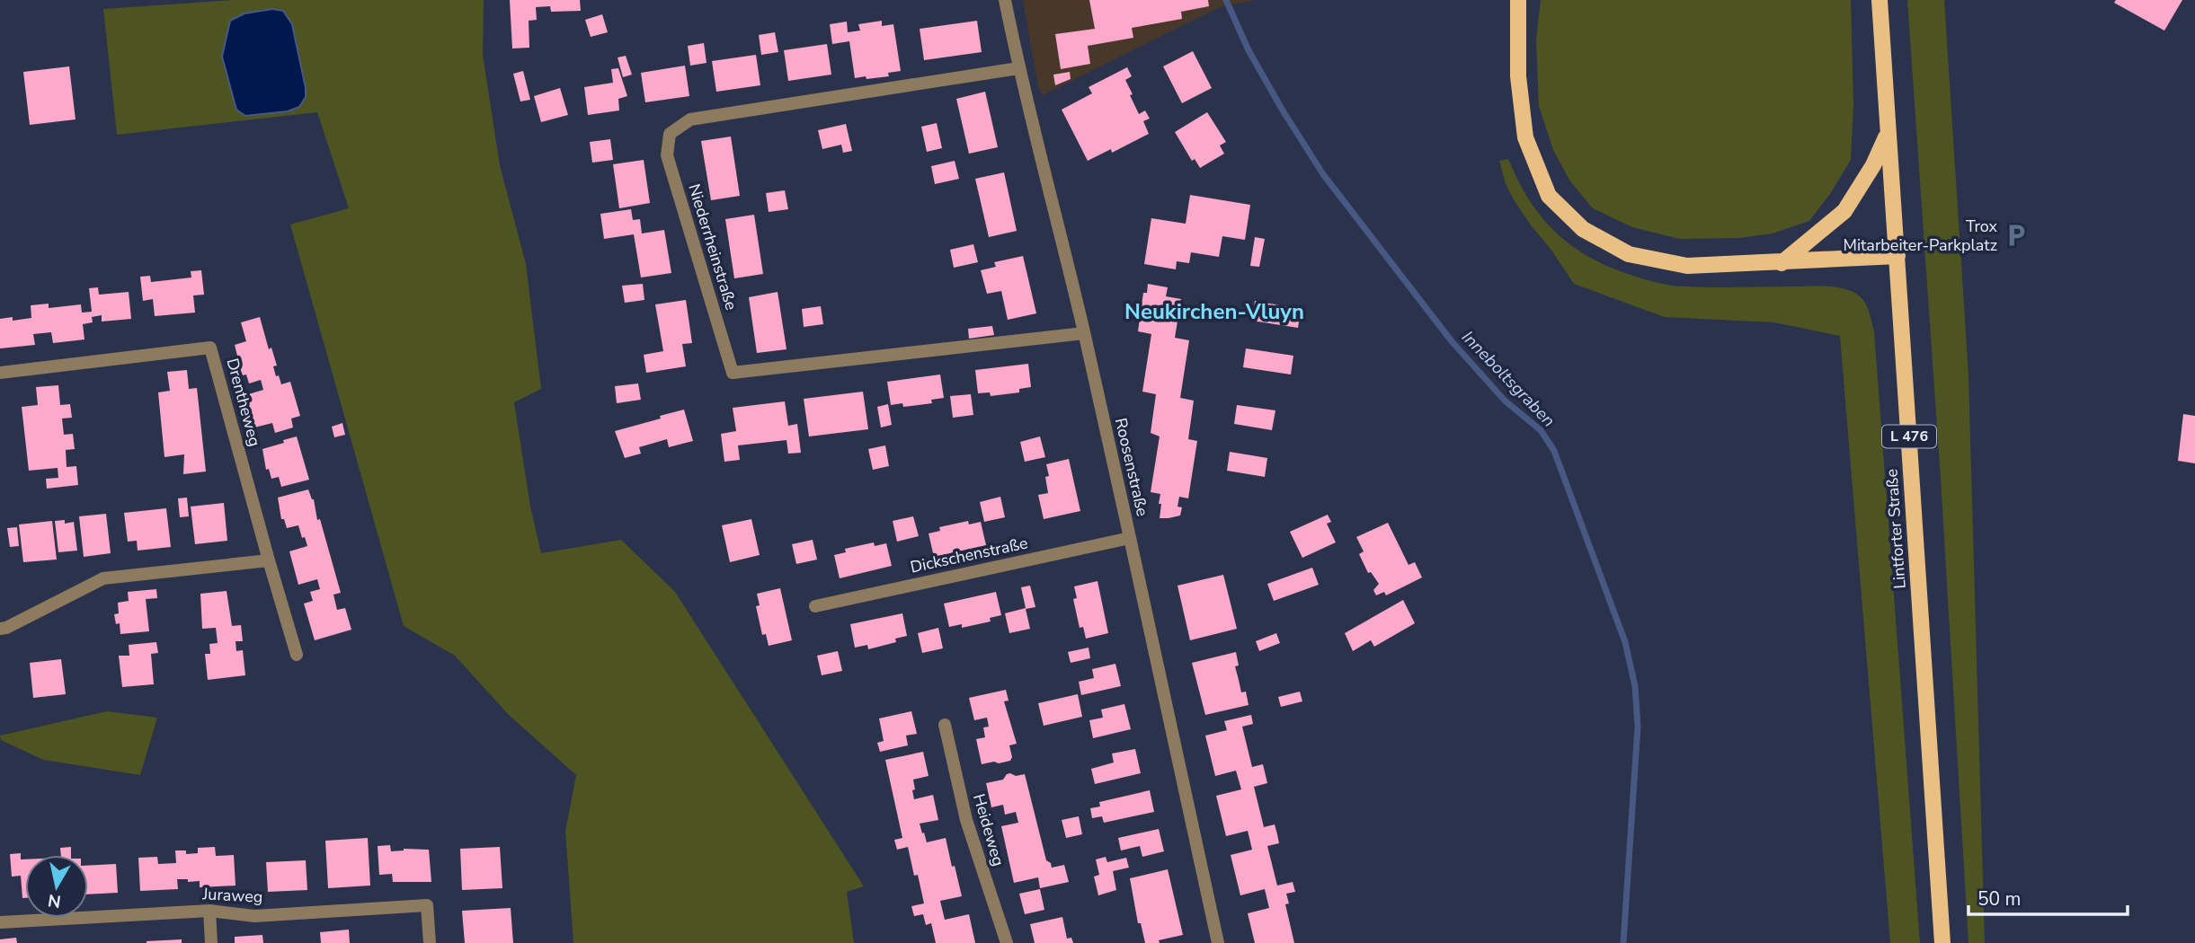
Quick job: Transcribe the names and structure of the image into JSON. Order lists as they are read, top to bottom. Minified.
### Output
{"streets":{"main road":["L 476","Lintforter Straße"],"street":["Niederrheinstraße","Drentheweg","Roosenstraße","Dickschenstraße","Heideweg","Juraweg"]},"crossings":[["Niederrheinstraße","Roosenstraße"],["Roosenstraße","Dickschenstraße"]],"districts":["Neukirchen-Vluyn"],"water":["Inneboltsgraben"],"places":{"parking":["Trox Mitarbeiter-Parkplatz"]},"scale_bar":"50 m","north":"bottom"}
